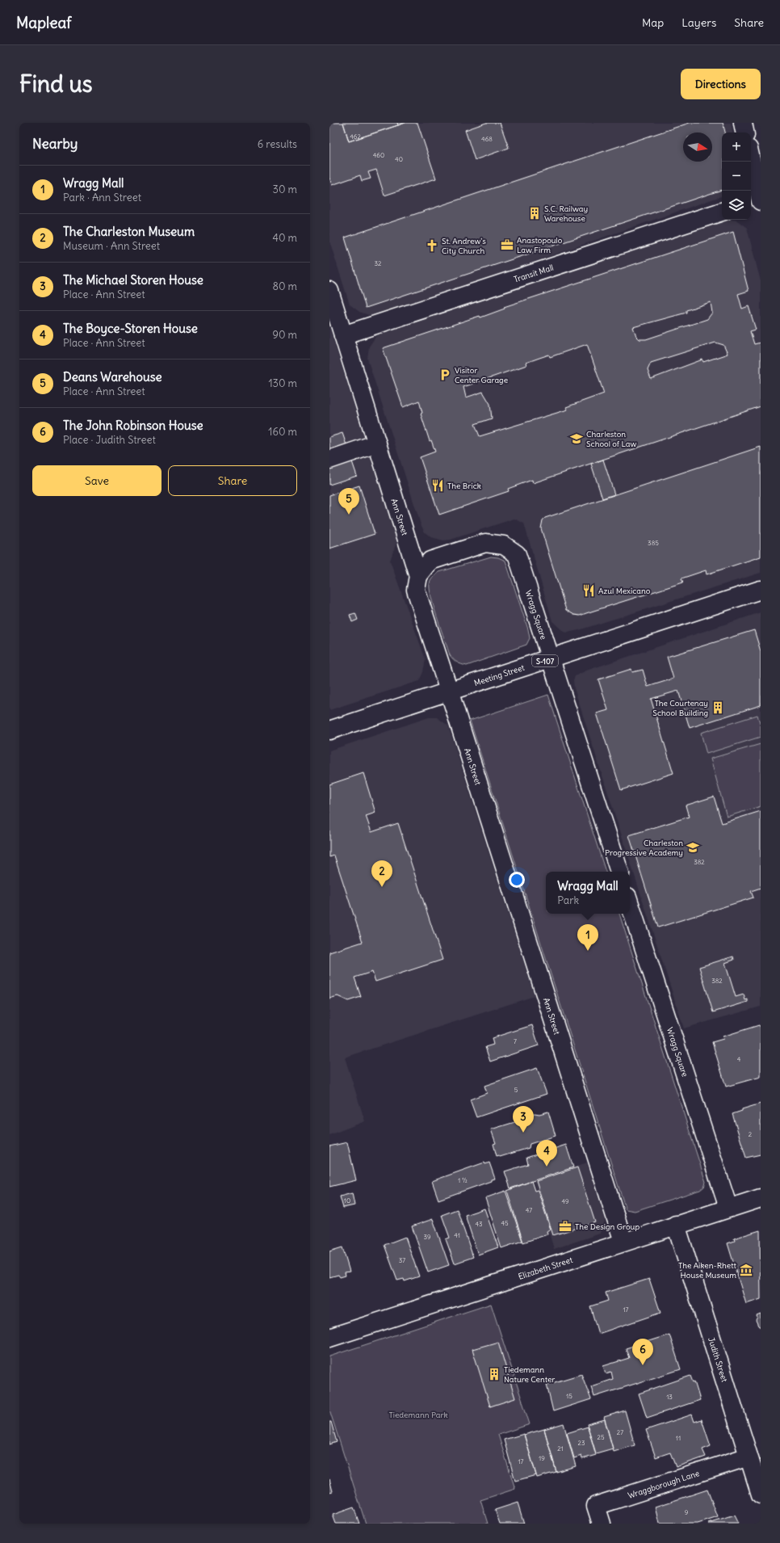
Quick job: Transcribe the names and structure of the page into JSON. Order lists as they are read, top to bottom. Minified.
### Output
{"streets":{"street":["Transit Mall","Ann Street","Wragg Square","S-107","Meeting Street","Elizabeth Street","Judith Street","Wraggborough Lane"]},"crossings":[["Transit Mall","Ann Street"],["Ann Street","Wragg Square"],["Ann Street","Meeting Street"],["Ann Street","Elizabeth Street"],["Wragg Square","Meeting Street"],["Wragg Square","Elizabeth Street"],["Elizabeth Street","Judith Street"],["Judith Street","Wraggborough Lane"]],"parks":["Tiedemann Park"],"places":{"building":["S.C. Railway Warehouse","The Courtenay School Building","Tiedemann Nature Center"],"office":["Anastopoulo Law Firm","The Design Group"],"church":["St. Andrew's City Church"],"parking":["Visitor Center Garage"],"school or university":["Charleston School of Law","Charleston Progressive Academy"],"restaurant":["The Brick","Azul Mexicano"],"museum":["The Aiken-Rhett House Museum"]},"house_numbers":["462","468","460","40","32","385","382","382","7","4","5","2","1 ½","10","49","47","45","43","41","39","37","17","15","13","27","25","11","23","21","19","17","9"],"north":"right","page":{"header":"Mapleaf","nav":["Map","Layers","Share"],"buttons":["Directions",["Save","Share"]],"title":"Find us","heading":["Nearby","6 results"],"map_buttons":["+","−"],"list":[{"mark":"1","name":"Wragg Mall","note":"Park · Ann Street","value":"30 m"},{"mark":"2","name":"The Charleston Museum","note":"Museum · Ann Street","value":"40 m"},{"mark":"3","name":"The Michael Storen House","note":"Place · Ann Street","value":"80 m"},{"mark":"4","name":"The Boyce-Storen House","note":"Place · Ann Street","value":"90 m"},{"mark":"5","name":"Deans Warehouse","note":"Place · Ann Street","value":"130 m"},{"mark":"6","name":"The John Robinson House","note":"Place · Judith Street","value":"160 m"}],"pins":["5","2","1","3","4","6"],"popup":["Wragg Mall","Park"]}}
